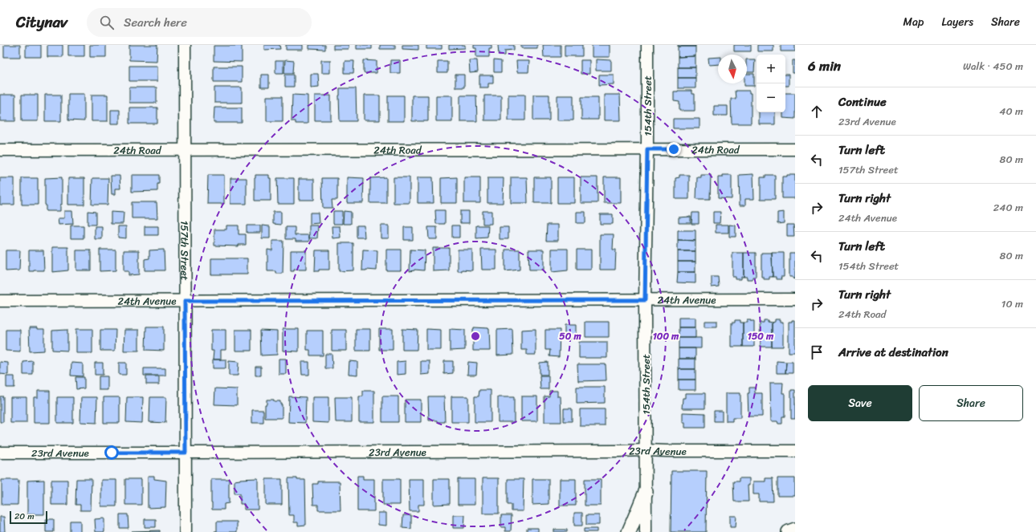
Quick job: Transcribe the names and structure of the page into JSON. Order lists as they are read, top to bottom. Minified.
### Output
{"streets":{"street":["154th Street","24th Road","157th Street","24th Avenue","23rd Avenue"]},"crossings":[["154th Street","24th Road"],["154th Street","24th Avenue"],["154th Street","23rd Avenue"],["24th Road","157th Street"],["157th Street","24th Avenue"],["157th Street","23rd Avenue"]],"scale_bar":"20 m","north":"bottom","page":{"header":"Citynav","search":"Search here","nav":["Map","Layers","Share"],"heading":["6 min","Walk · 450 m"],"map_buttons":["+","−"],"list":[["Continue","23rd Avenue","40 m"],["Turn left","157th Street","80 m"],["Turn right","24th Avenue","240 m"],["Turn left","154th Street","80 m"],["Turn right","24th Road","10 m"],"Arrive at destination"],"buttons":["Save","Share"],"scale":"20 m"},"rings":["50 m","100 m","150 m"]}
